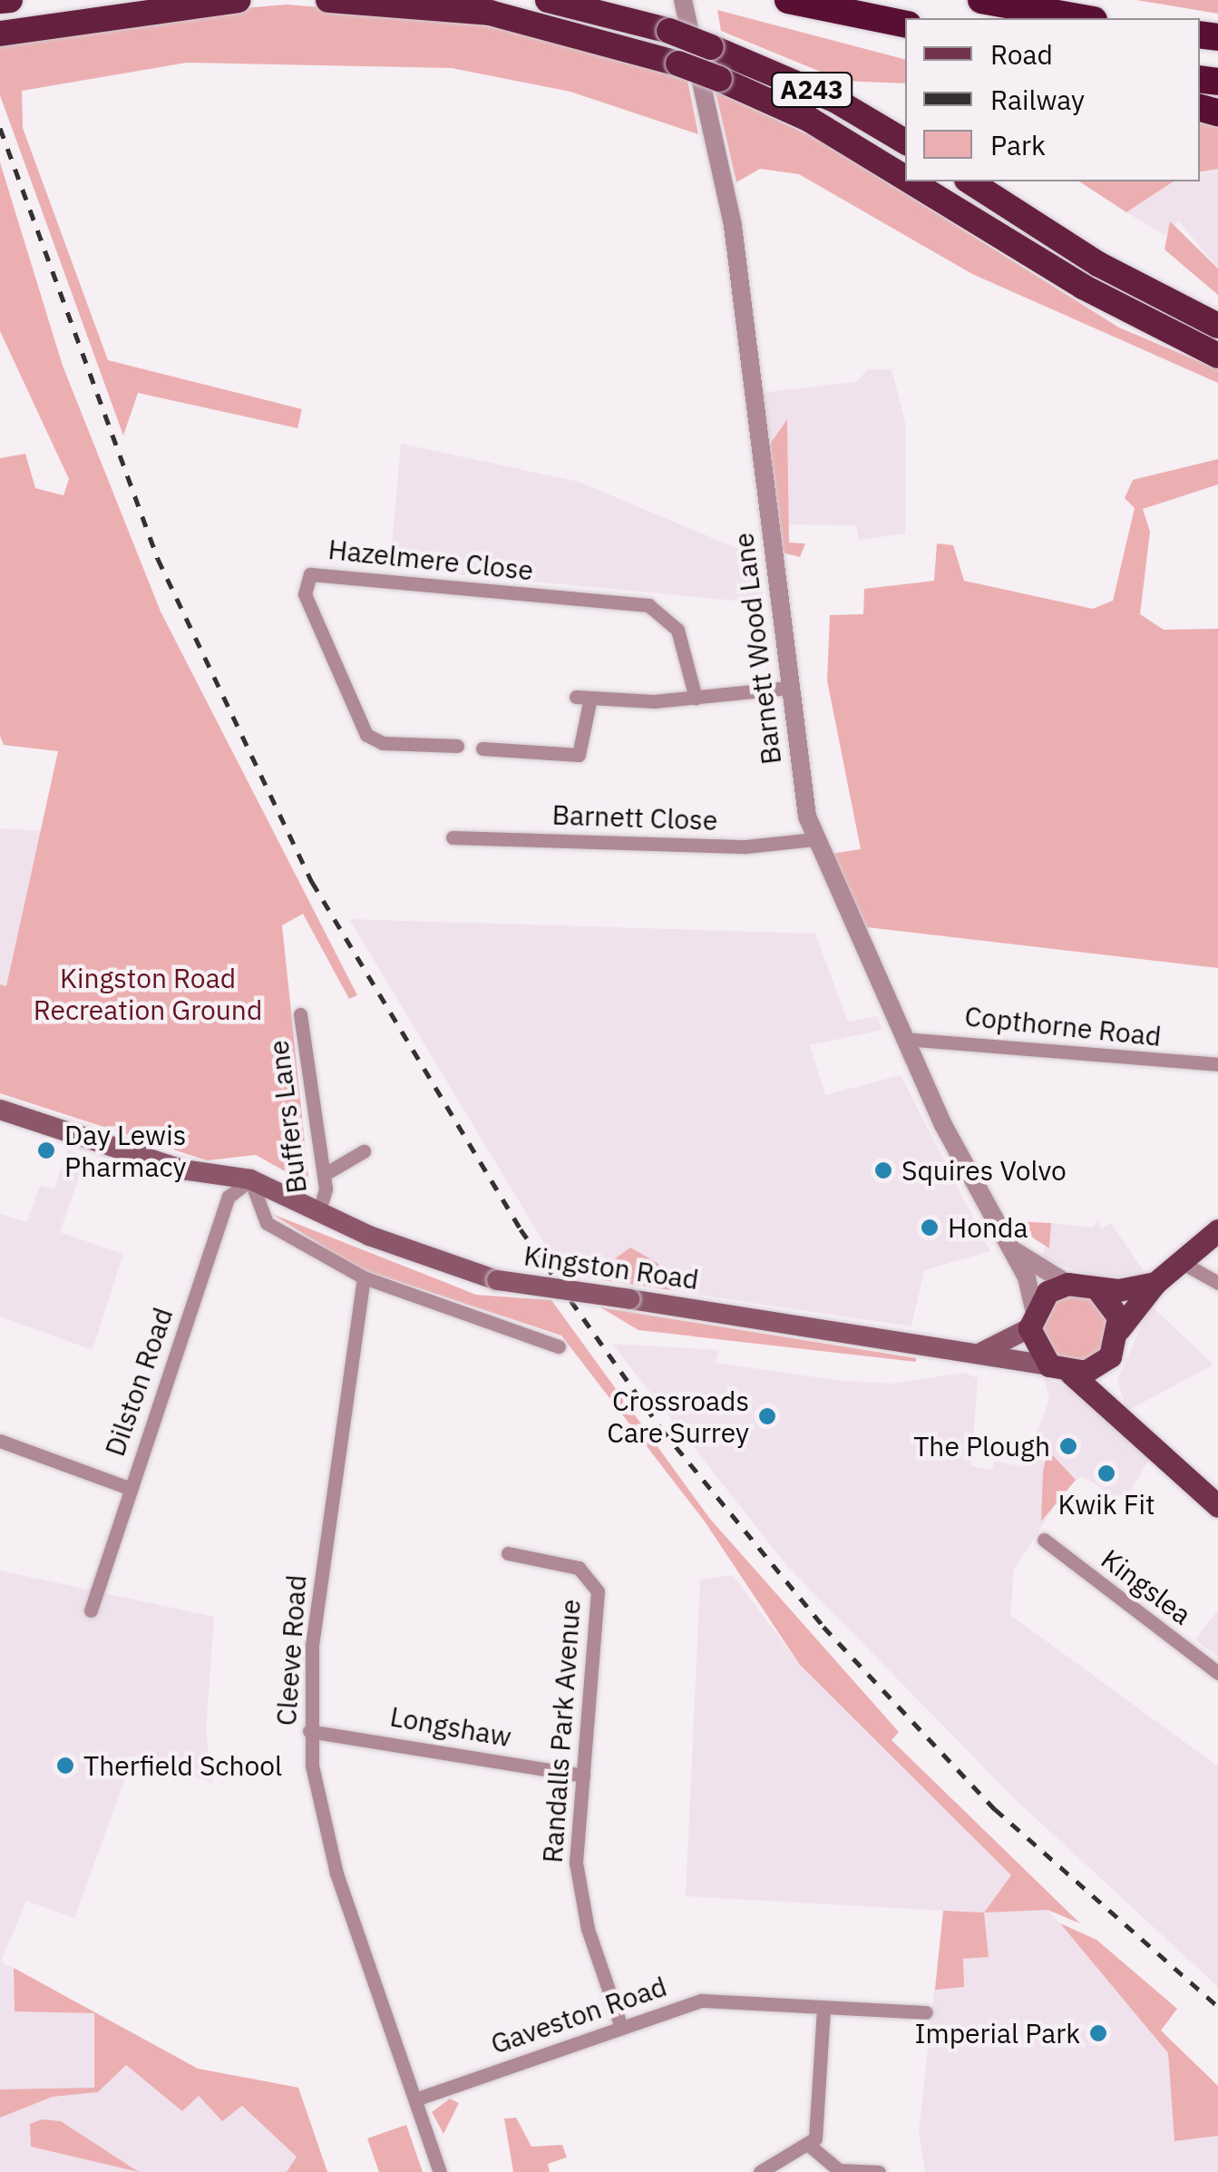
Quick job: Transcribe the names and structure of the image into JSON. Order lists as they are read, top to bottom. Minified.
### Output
{"streets":{"highway":["A243"],"main road":["Kingston Road"],"street":["Hazelmere Close","Barnett Wood Lane","Barnett Close","Copthorne Road","Buffers Lane","Dilston Road","Kingslea","Cleeve Road","Longshaw","Randalls Park Avenue","Gaveston Road"]},"crossings":[["Barnett Wood Lane","Barnett Close"],["Barnett Wood Lane","Copthorne Road"],["Barnett Wood Lane","Kingston Road"],["Buffers Lane","Kingston Road"],["Kingston Road","Dilston Road"],["Cleeve Road","Longshaw"],["Cleeve Road","Gaveston Road"],["Longshaw","Randalls Park Avenue"],["Randalls Park Avenue","Gaveston Road"]],"parks":["Kingston Road Recreation Ground"],"places":["Day Lewis Pharmacy","Squires Volvo","Honda","Crossroads Care Surrey","The Plough","Kwik Fit","Therfield School","Imperial Park"],"legend":["Road","Railway","Park"]}
